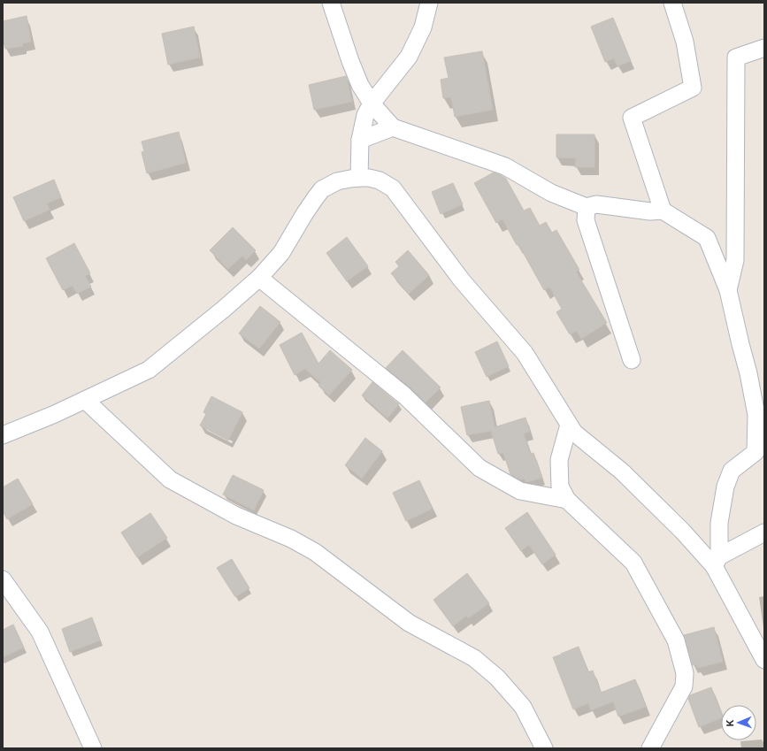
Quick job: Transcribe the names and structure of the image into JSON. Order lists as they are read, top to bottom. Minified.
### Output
{"north":"left"}
